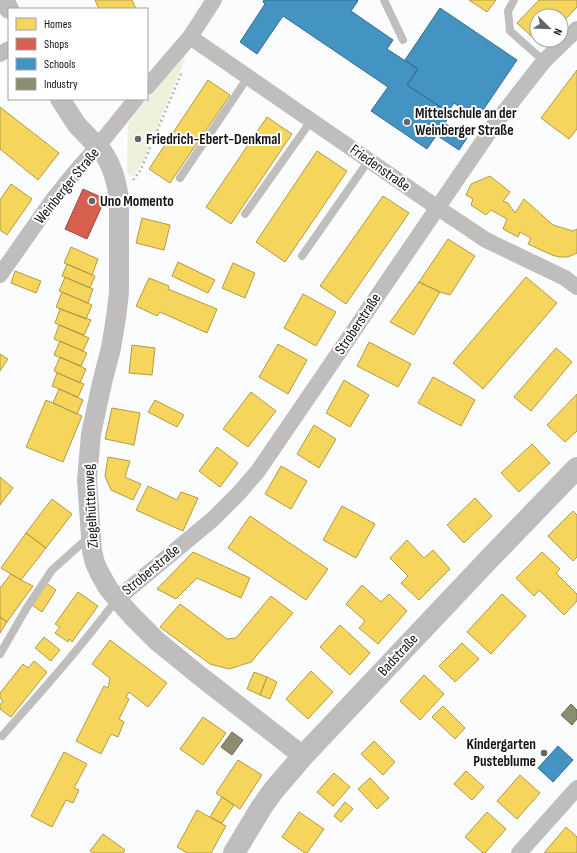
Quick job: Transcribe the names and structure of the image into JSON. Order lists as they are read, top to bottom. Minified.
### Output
{"streets":{"main road":["Badstraße"],"street":["Friedenstraße","Weinberger Straße","Stroberstraße","Ziegelhüttenweg"]},"crossings":[["Friedenstraße","Stroberstraße"],["Weinberger Straße","Ziegelhüttenweg"],["Stroberstraße","Ziegelhüttenweg"],["Ziegelhüttenweg","Badstraße"]],"places":["Mittelschule an der Weinberger Straße","Friedrich-Ebert-Denkmal","Uno Momento","Kindergarten Pusteblume"],"legend":["Homes","Shops","Schools","Industry"],"north":"bottom right"}
